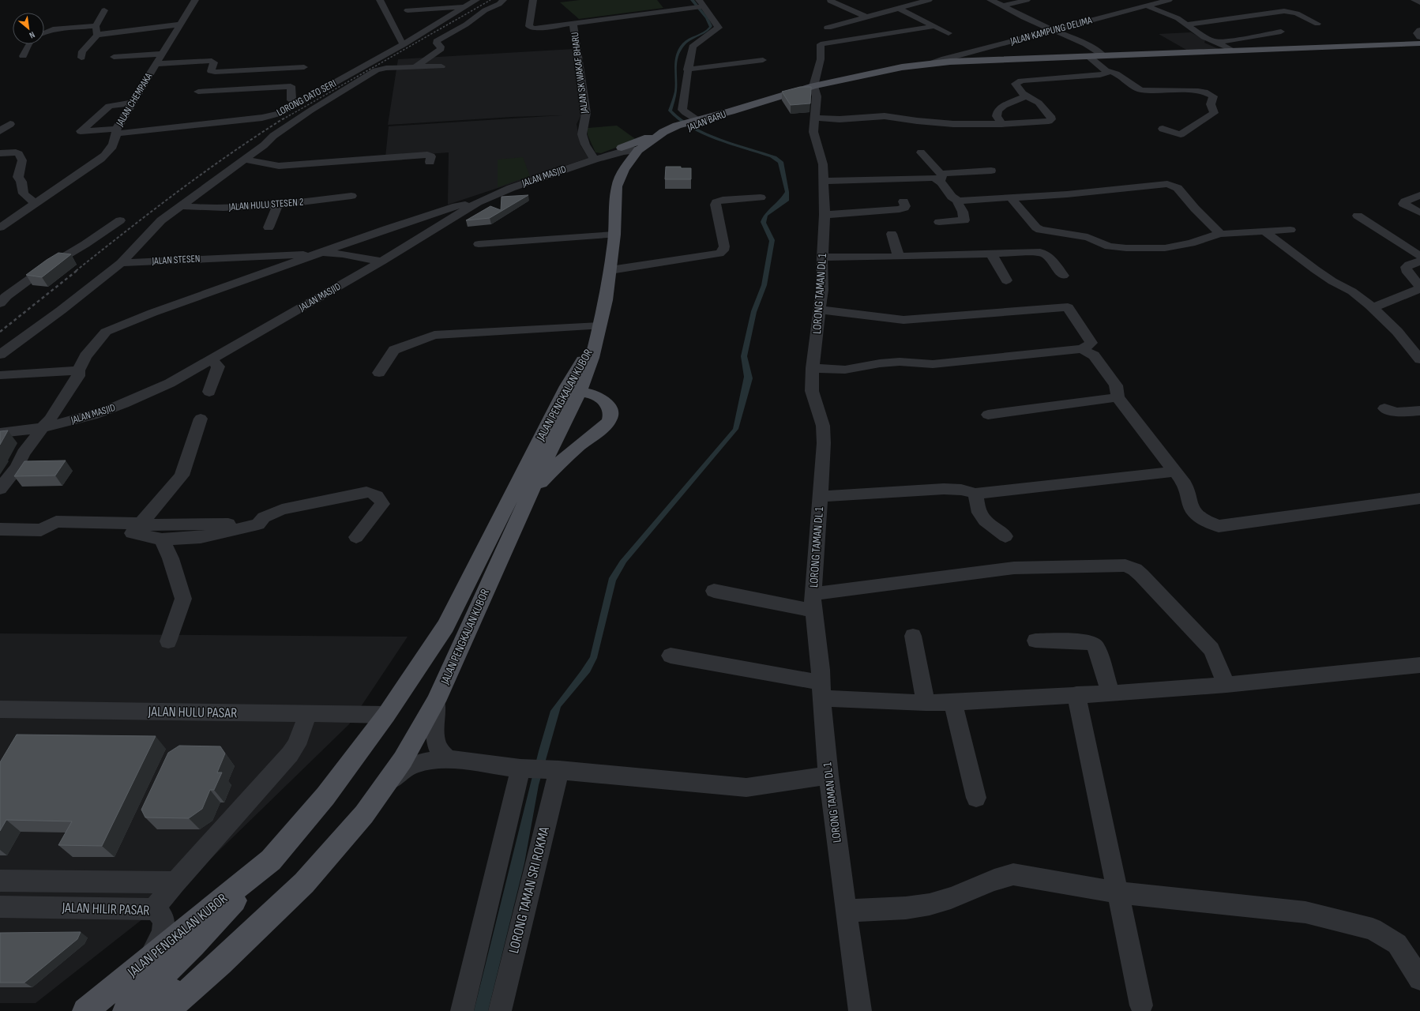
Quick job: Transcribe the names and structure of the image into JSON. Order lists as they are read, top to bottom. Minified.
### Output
{"streets":{"main road":["JALAN BARU","JALAN PENGKALAN KUBOR"],"street":["JALAN KAMPUNG DELIMA","JALAN SK WAKAF BHARU","LORONG DATO SERI","JALAN CHEMPAKA","JALAN MASJID","JALAN HULU STESEN 2","JALAN STESEN","LORONG TAMAN DL 1","JALAN HULU PASAR","LORONG TAMAN SRI ROKMA","JALAN HILIR PASAR"]},"crossings":[["JALAN SK WAKAF BHARU","JALAN MASJID"],["LORONG DATO SERI","JALAN CHEMPAKA"],["JALAN BARU","JALAN MASJID"],["JALAN BARU","JALAN PENGKALAN KUBOR"],["JALAN MASJID","JALAN STESEN"],["JALAN PENGKALAN KUBOR","JALAN HULU PASAR"],["JALAN PENGKALAN KUBOR","JALAN HILIR PASAR"]],"north":"bottom right"}
